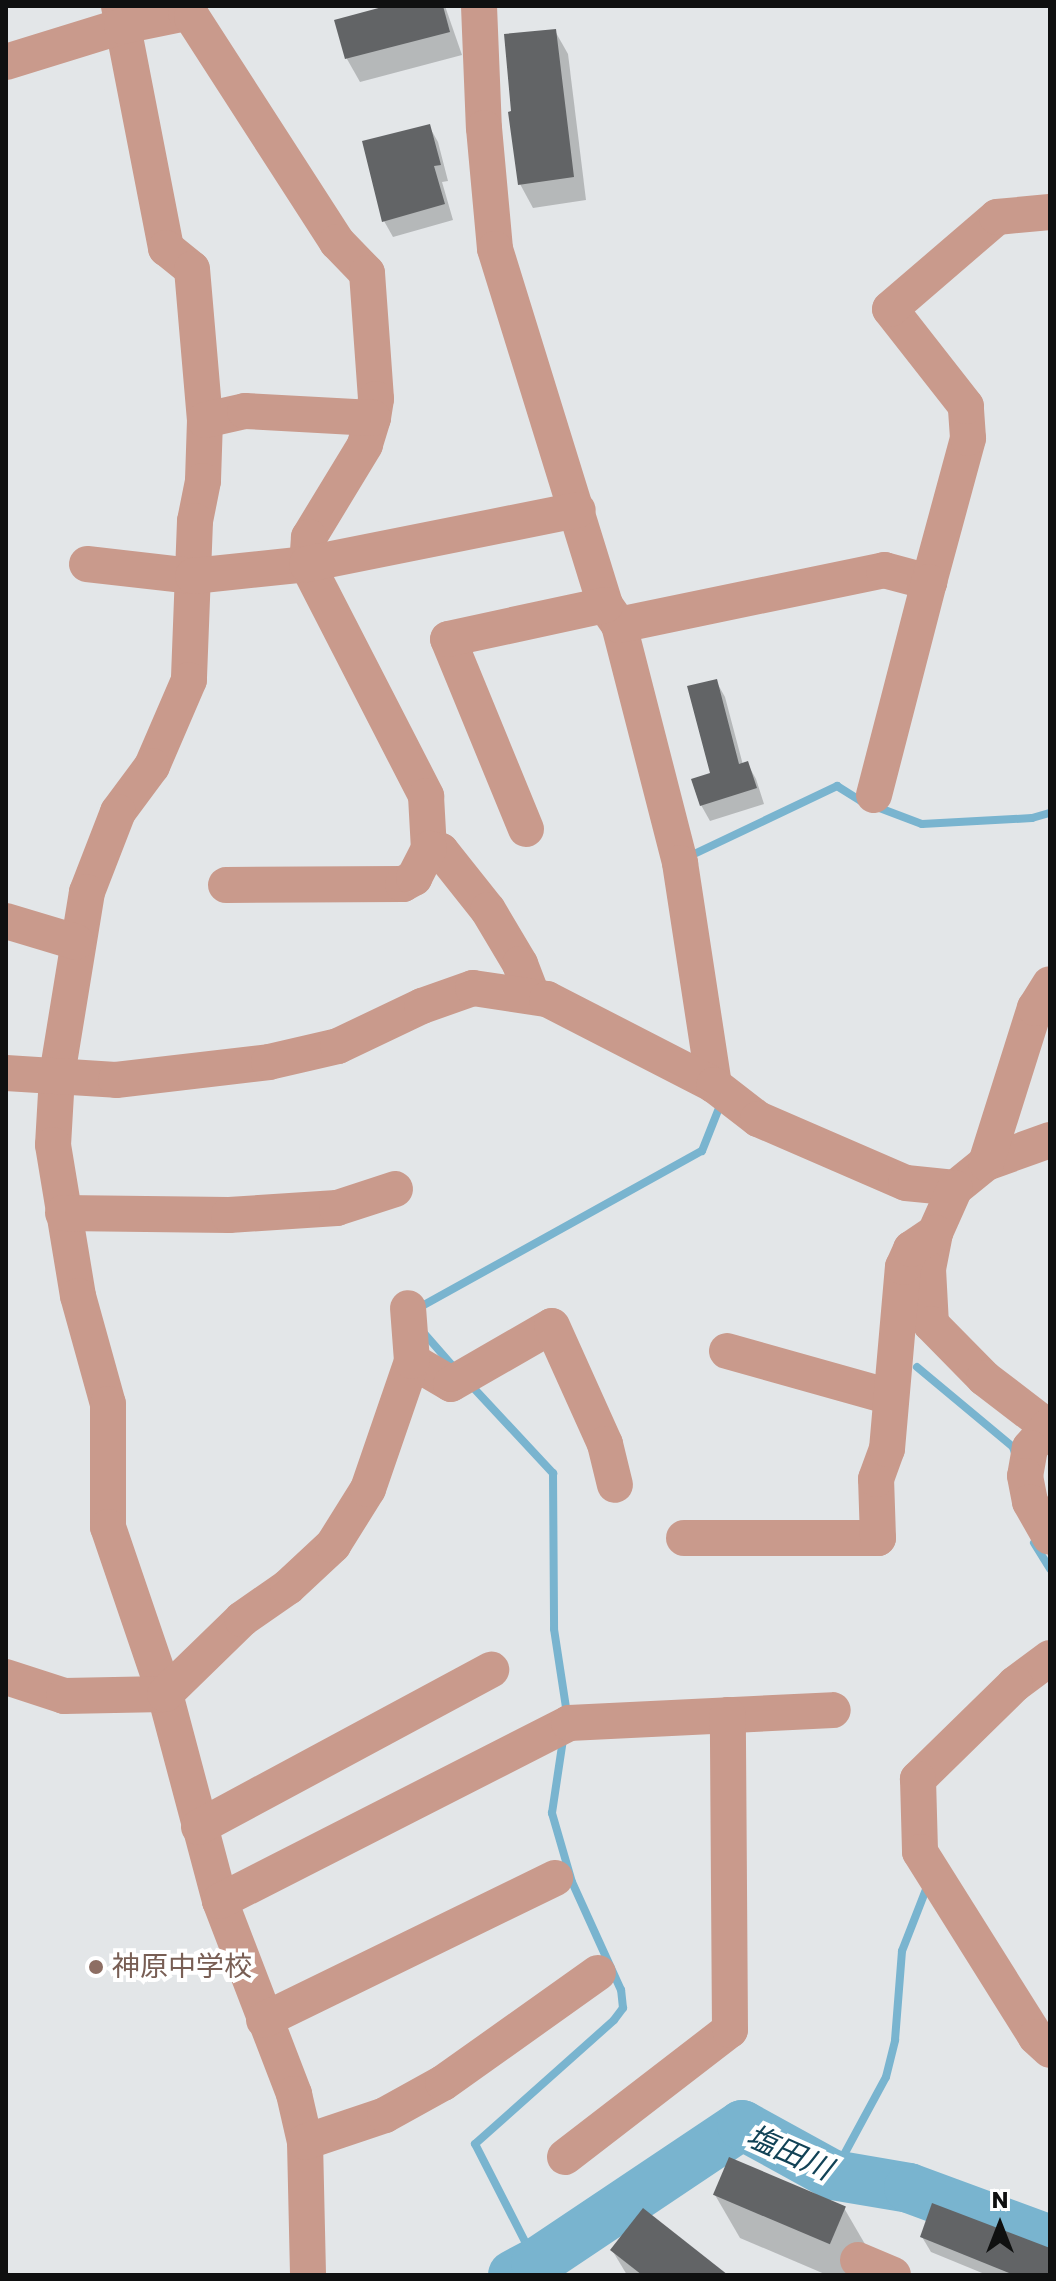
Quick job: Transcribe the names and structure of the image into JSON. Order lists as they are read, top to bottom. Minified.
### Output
{"water":["塩田川"],"places":["神原中学校"],"north":"top"}
